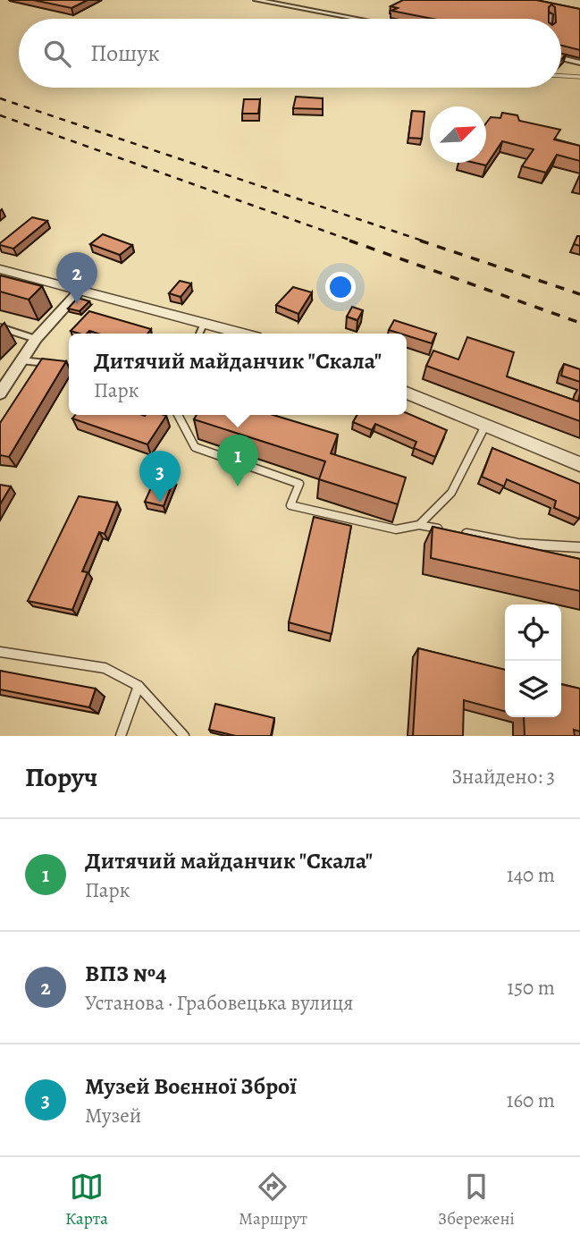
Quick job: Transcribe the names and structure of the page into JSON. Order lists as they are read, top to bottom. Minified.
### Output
{"north":"top right","page":{"search":"Пошук","pins":["2","1","3"],"popup":["Дитячий майданчик \"Скала\"","Парк"],"heading":["Поруч","Знайдено: 3"],"list":[{"mark":"1","name":"Дитячий майданчик \"Скала\"","note":"Парк","value":"140 m"},{"mark":"2","name":"ВПЗ №4","note":"Установа · Грабовецька вулиця","value":"150 m"},{"mark":"3","name":"Музей Воєнної Зброї","note":"Музей","value":"160 m"}],"nav":["Карта","Маршрут","Збережені"]}}
